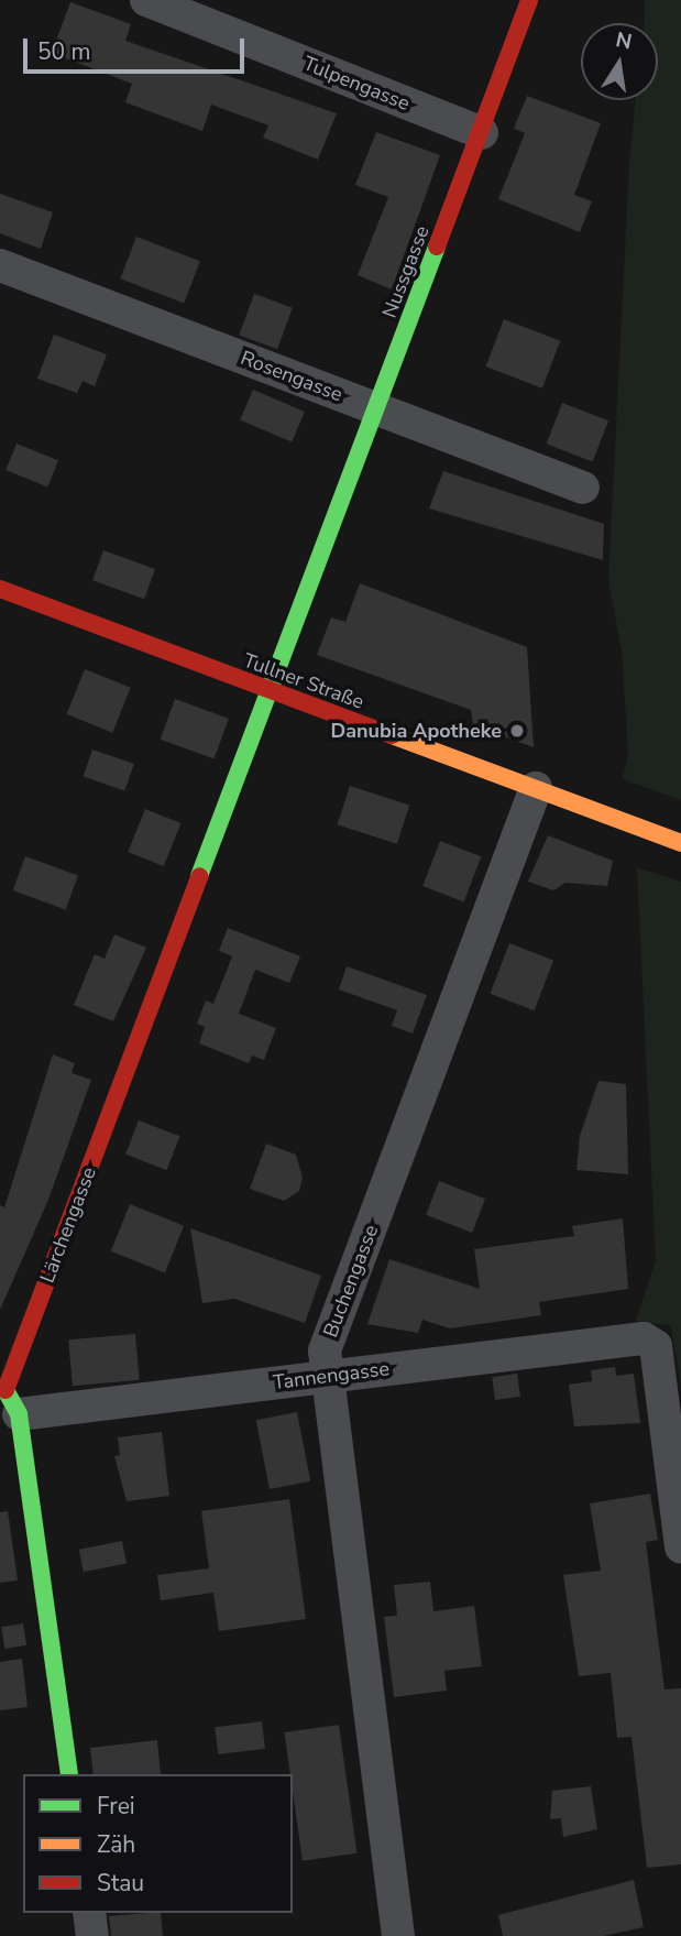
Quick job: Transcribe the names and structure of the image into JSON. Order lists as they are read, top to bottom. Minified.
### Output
{"streets":{"street":["Tulpengasse","Nussgasse","Rosengasse","Tullner Straße","Lärchengasse","Buchengasse","Tannengasse"]},"crossings":[["Tulpengasse","Nussgasse"],["Nussgasse","Rosengasse"],["Nussgasse","Lärchengasse"],["Tullner Straße","Lärchengasse"],["Tullner Straße","Buchengasse"],["Lärchengasse","Tannengasse"],["Buchengasse","Tannengasse"]],"places":["Danubia Apotheke"],"legend":["Frei","Zäh","Stau"],"scale_bar":"50 m","north":"top"}
